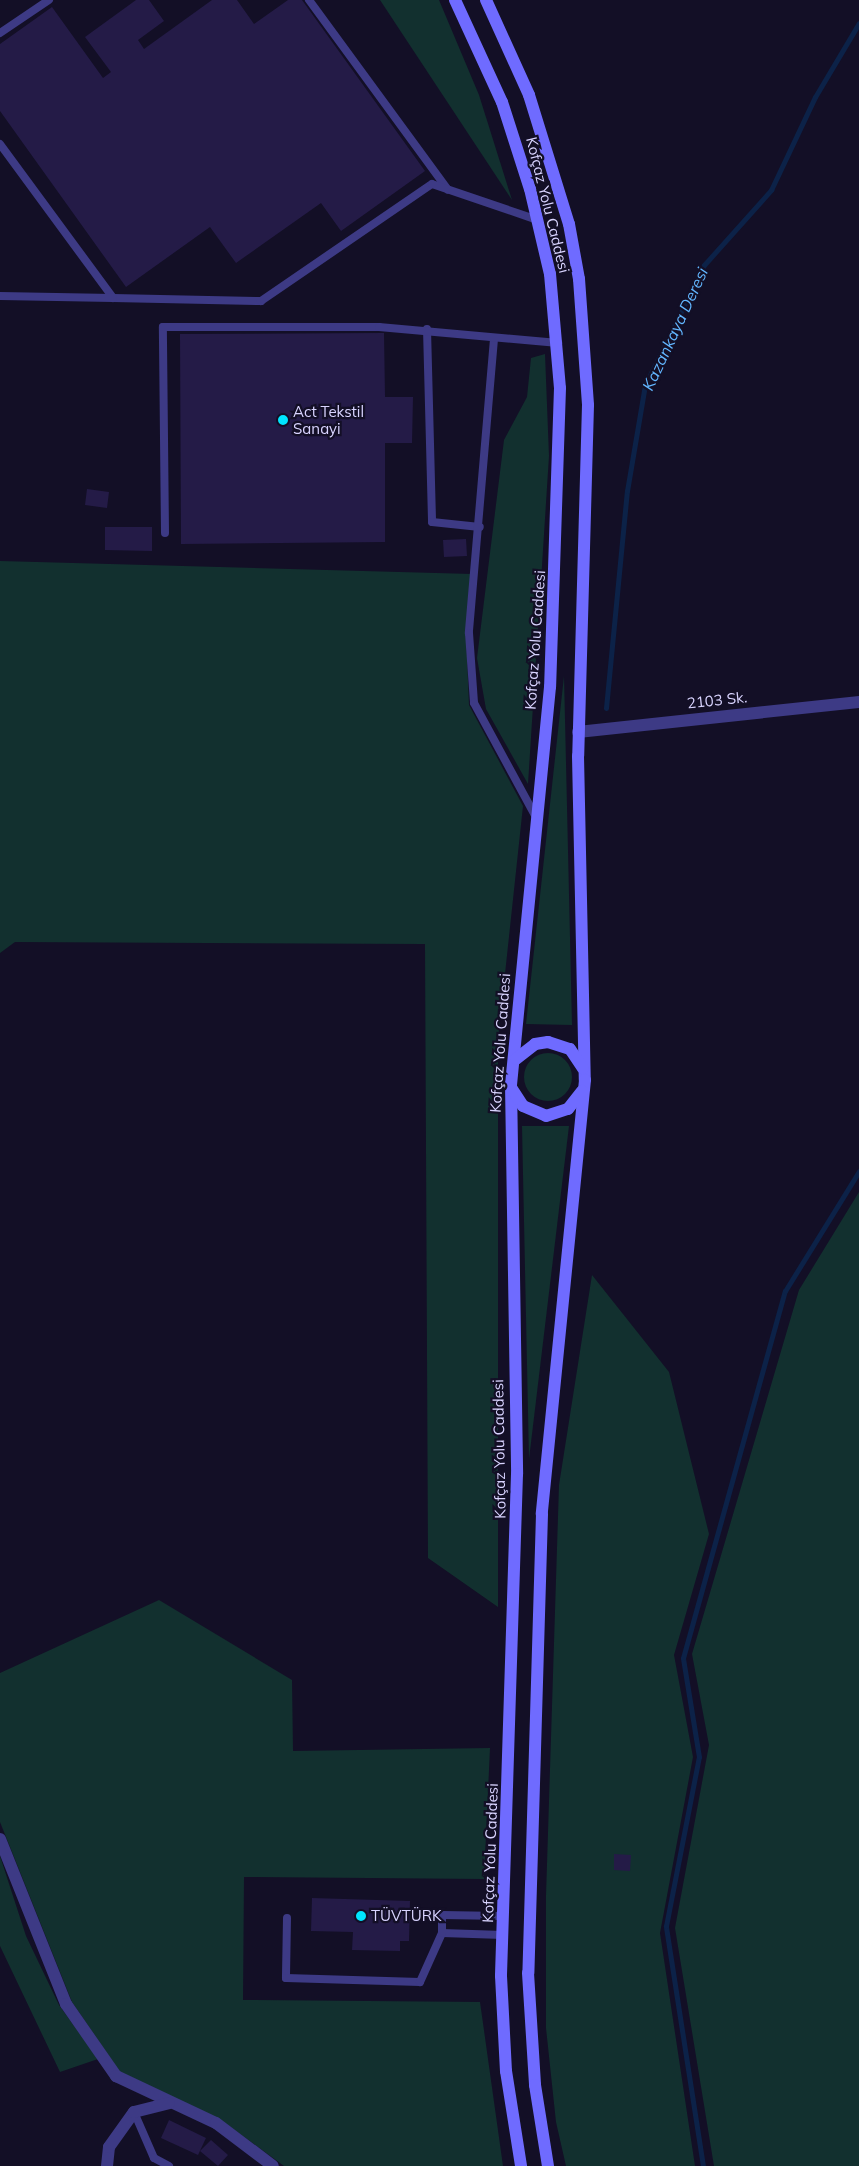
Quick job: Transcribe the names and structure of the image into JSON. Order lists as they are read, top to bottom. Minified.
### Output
{"streets":{"main road":["Kofçaz Yolu Caddesi"],"street":["2103 Sk."]},"crossings":[["Kofçaz Yolu Caddesi","2103 Sk."]],"water":["Kazankaya Deresi"],"places":["Act Tekstil Sanayi","TÜVTÜRK"]}
